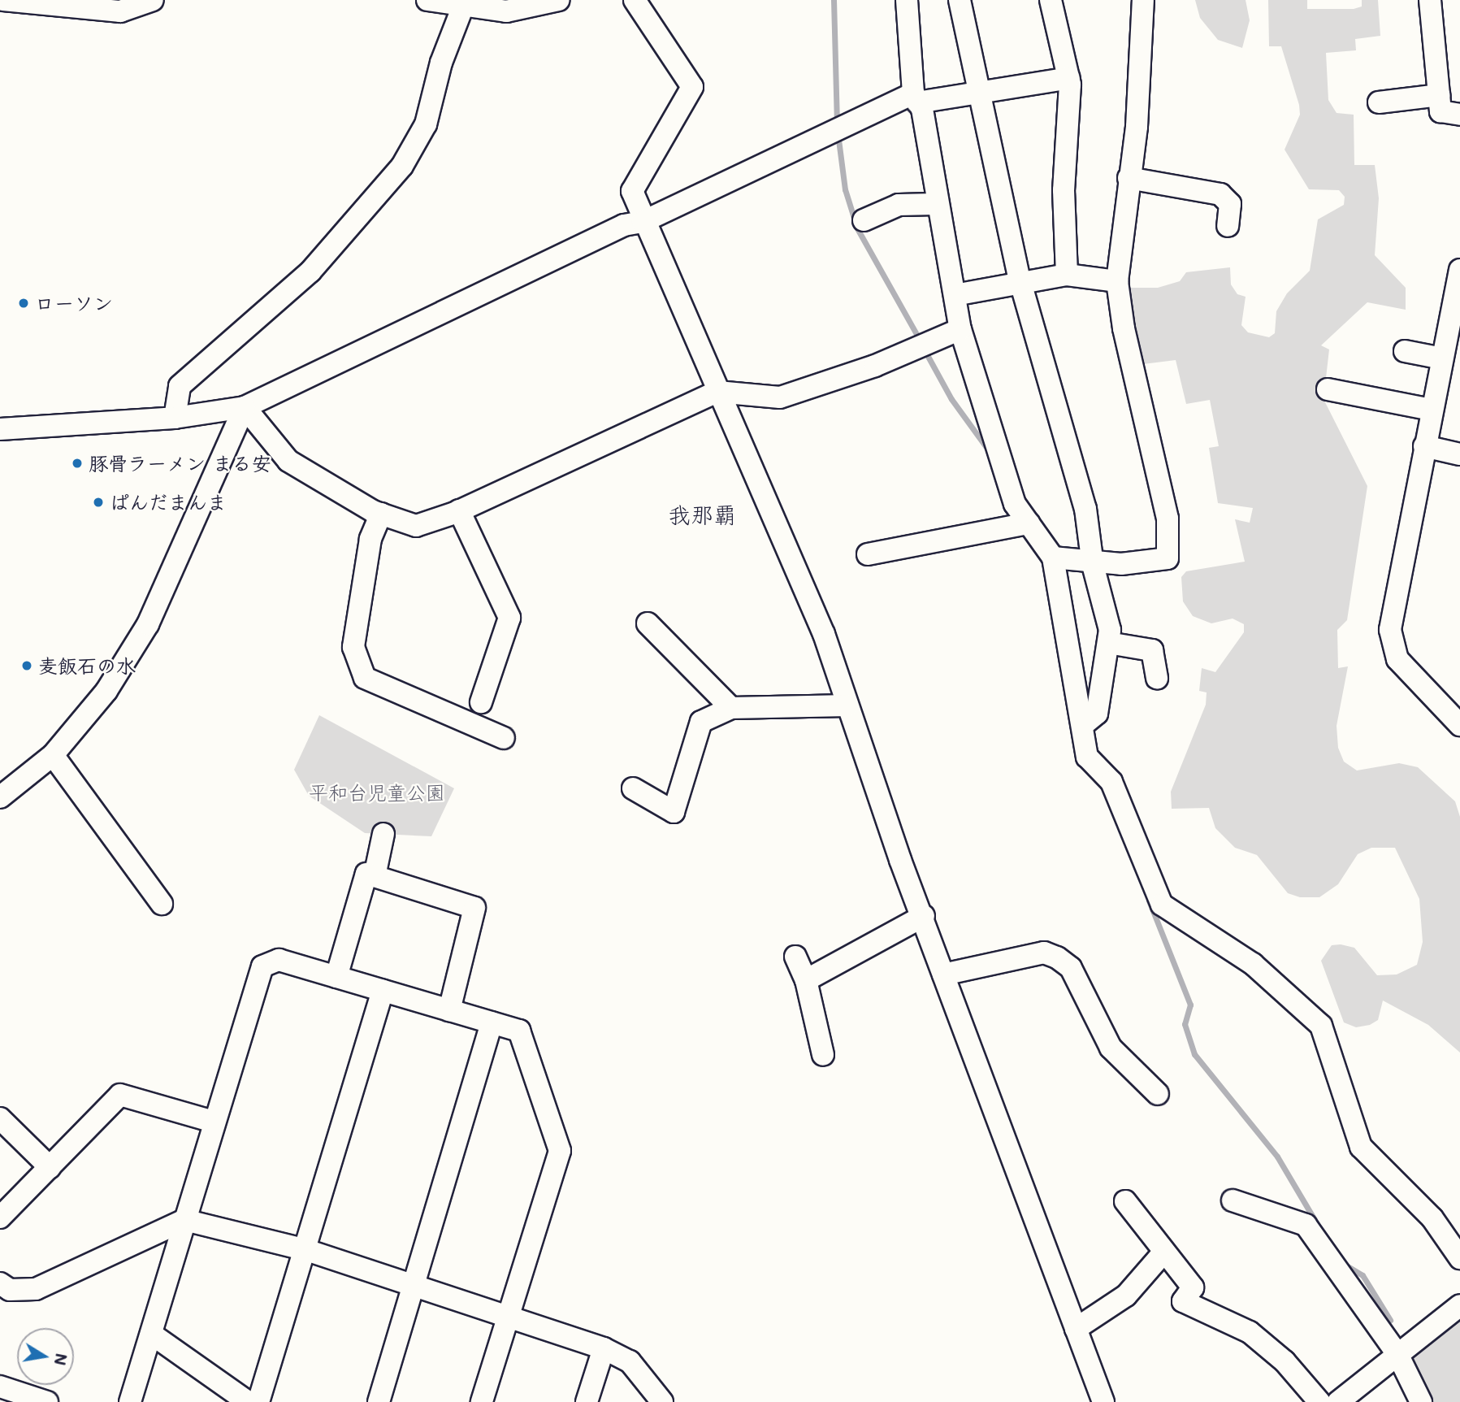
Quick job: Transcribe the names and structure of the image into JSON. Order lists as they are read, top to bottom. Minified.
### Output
{"districts":["我那覇"],"parks":["平和台児童公園"],"places":["ローソン","豚骨ラーメン まる安","ぱんだまんま","麦飯石の水"],"north":"right"}
